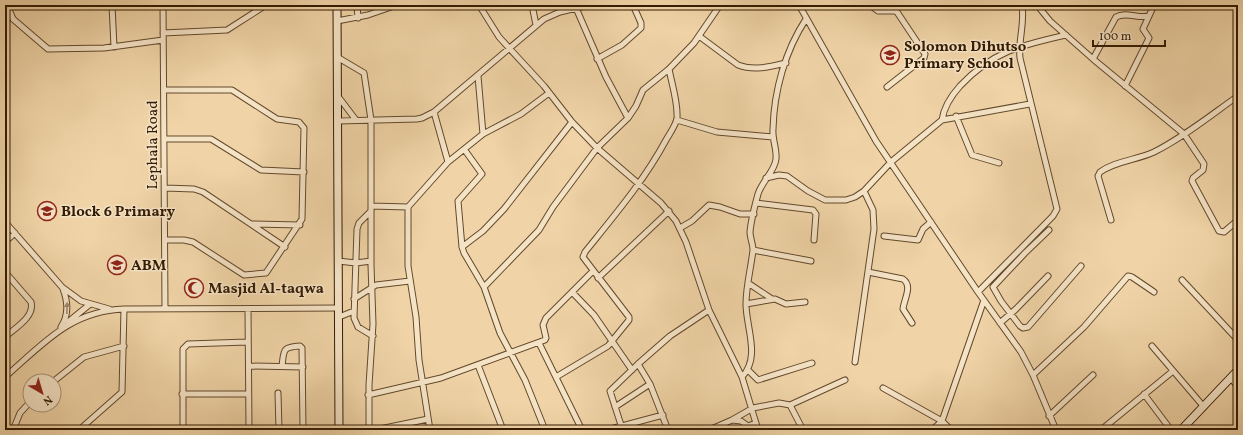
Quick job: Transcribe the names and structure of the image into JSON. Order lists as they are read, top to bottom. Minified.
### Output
{"streets":{"street":["Lephala Road"]},"places":{"school or university":["Solomon Dihutso Primary School","Block 6 Primary","ABM"],"mosque":["Masjid Al-taqwa"]},"scale_bar":"100 m","north":"bottom right"}
